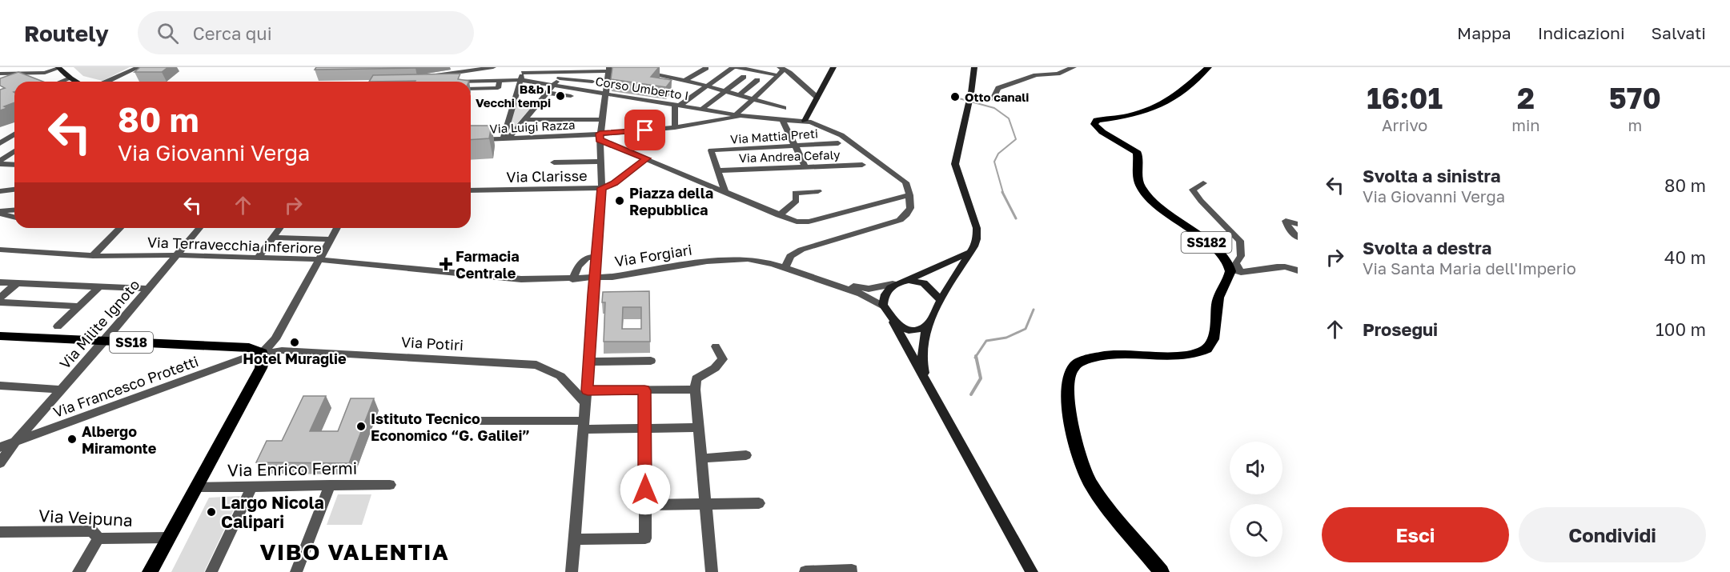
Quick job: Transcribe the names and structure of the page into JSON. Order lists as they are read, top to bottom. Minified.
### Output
{"streets":{"main road":["SS182","SS18"],"street":["Corso Umberto I","Via Luigi Razza","Via Mattia Preti","Via Andrea Cefaly","Via Clarisse","Via Terravecchia inferiore","Via Forgiari","Via Milite Ignoto","Via Potiri","Via Francesco Protetti","Via Enrico Fermi","Via Veipuna"]},"crossings":[["Corso Umberto I","Via Luigi Razza"],["Via Mattia Preti","Via Andrea Cefaly"],["Via Terravecchia inferiore","Via Forgiari"],["Via Terravecchia inferiore","Via Milite Ignoto"],["Via Milite Ignoto","SS18"],["Via Milite Ignoto","Via Francesco Protetti"],["SS18","Via Potiri"],["SS18","Via Francesco Protetti"],["Via Potiri","Via Francesco Protetti"]],"districts":["VIBO VALENTIA"],"places":{"other":["B&b I Vecchi tempi","Otto canali","Piazza della Repubblica","Hotel Muraglie","Istituto Tecnico Economico “G. Galilei”","Albergo Miramonte","Largo Nicola Calipari"],"health":["Farmacia Centrale"]},"page":{"header":"Routely","search":"Cerca qui","nav":["Mappa","Indicazioni","Salvati"],"eta":["16:01","Arrivo","2","min","570","m"],"turn":["80 m","Via Giovanni Verga"],"list":[{"name":"Svolta a sinistra","note":"Via Giovanni Verga","value":"80 m"},{"name":"Svolta a destra","note":"Via Santa Maria dell'Imperio","value":"40 m"},{"name":"Prosegui","value":"100 m"}],"buttons":["Esci","Condividi"]}}
